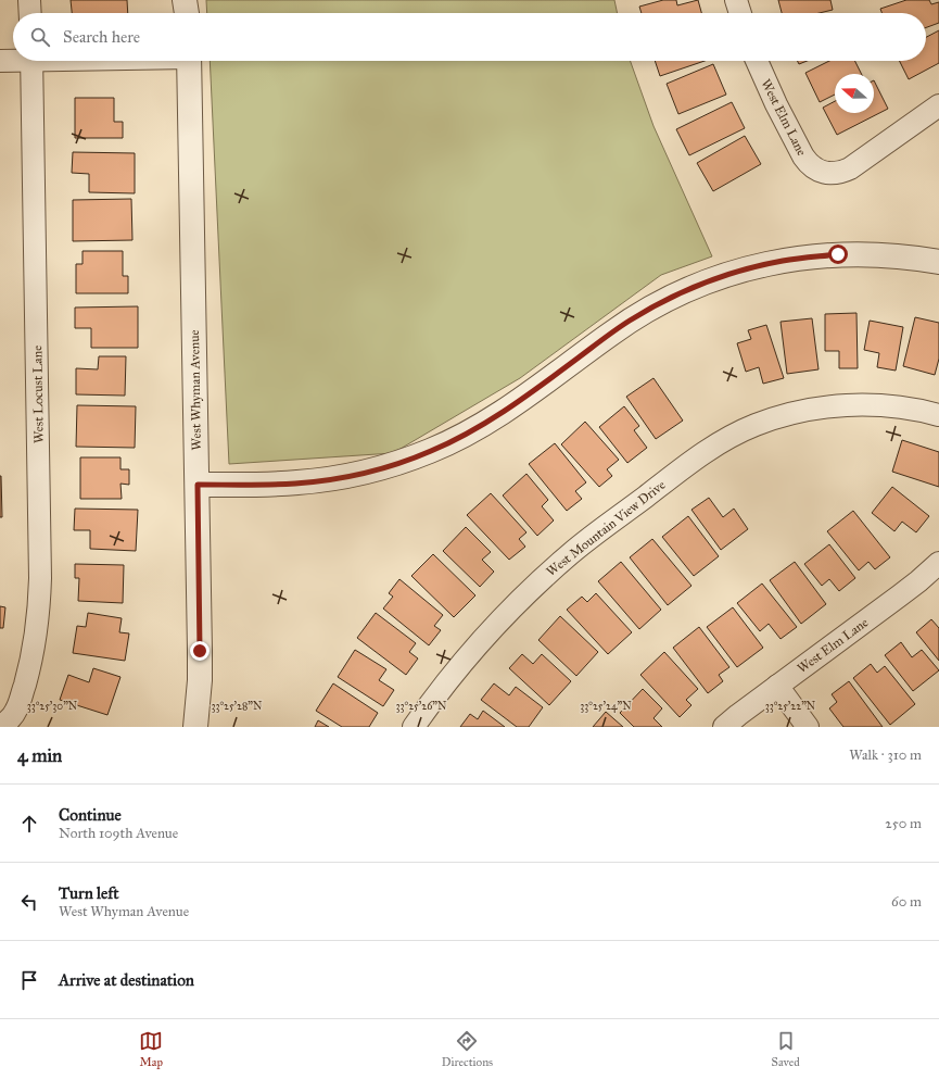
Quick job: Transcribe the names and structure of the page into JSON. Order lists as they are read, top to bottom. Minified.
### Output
{"streets":{"street":["West Elm Lane","West Whyman Avenue","West Locust Lane","West Mountain View Drive"]},"north":"left","page":{"search":"Search here","heading":["4 min","Walk · 310 m"],"list":[["Continue","North 109th Avenue","250 m"],["Turn left","West Whyman Avenue","60 m"],"Arrive at destination"],"nav":["Map","Directions","Saved"]},"coordinates":["33°25'30\"N","33°25'28\"N","33°25'26\"N","33°25'24\"N","33°25'22\"N"]}
